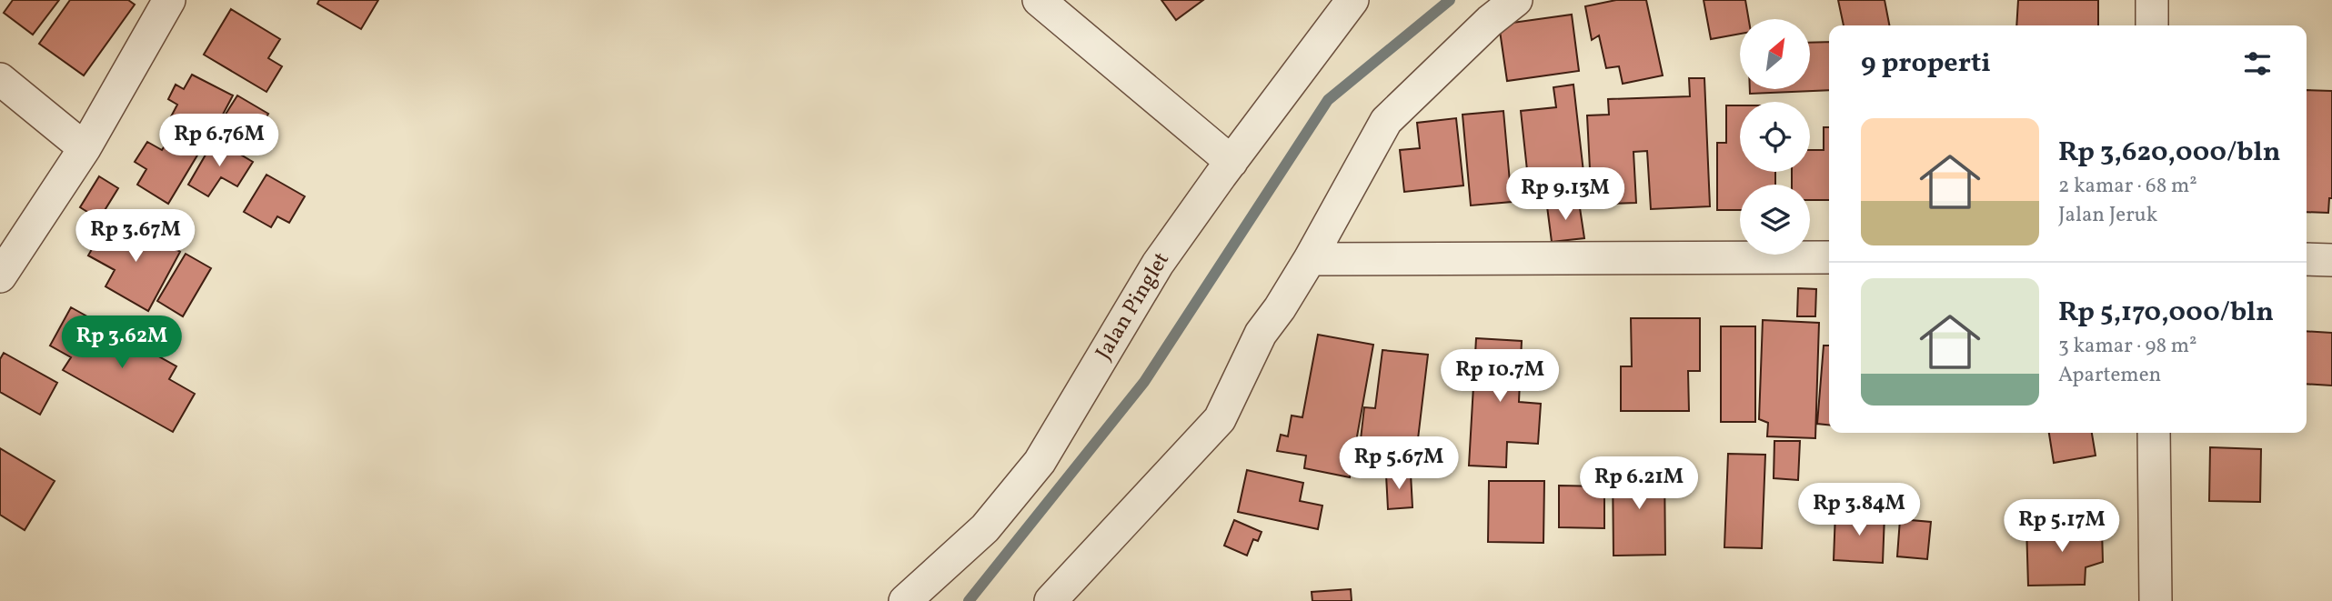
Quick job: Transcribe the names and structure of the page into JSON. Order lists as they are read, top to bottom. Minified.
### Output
{"streets":{"street":["Jalan Pinglet"]},"north":"top right","page":{"heading":"9 properti","list":[{"name":"Rp 3,620,000/bln","note":"2 kamar · 68 m² · Jalan Jeruk"},{"name":"Rp 5,170,000/bln","note":"3 kamar · 98 m² · Apartemen"}],"price":["Rp 6.76M","Rp 9.13M","Rp 3.67M","Rp 3.62M","Rp 10.7M","Rp 5.67M","Rp 6.21M","Rp 3.84M","Rp 5.17M"]}}
